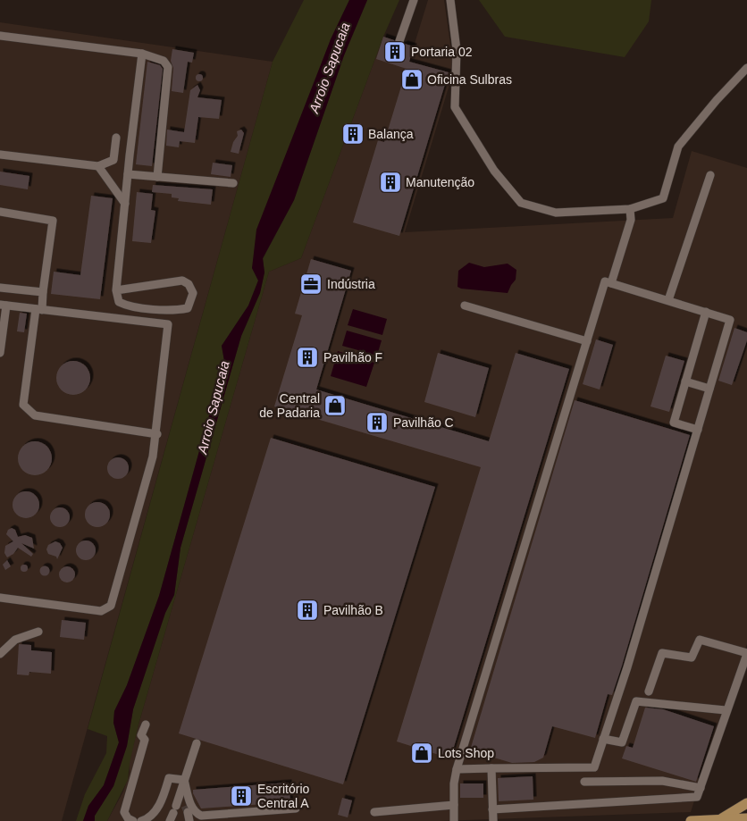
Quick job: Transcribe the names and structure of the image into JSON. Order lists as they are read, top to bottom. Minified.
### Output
{"water":["Arroio Sapucaia"],"places":{"building":["Portaria 02","Balança","Manutenção","Pavilhão F","Pavilhão C","Pavilhão B","Escritório Central A"],"shop":["Oficina Sulbras","Central de Padaria","Lots Shop"],"office":["Indústria"]}}
